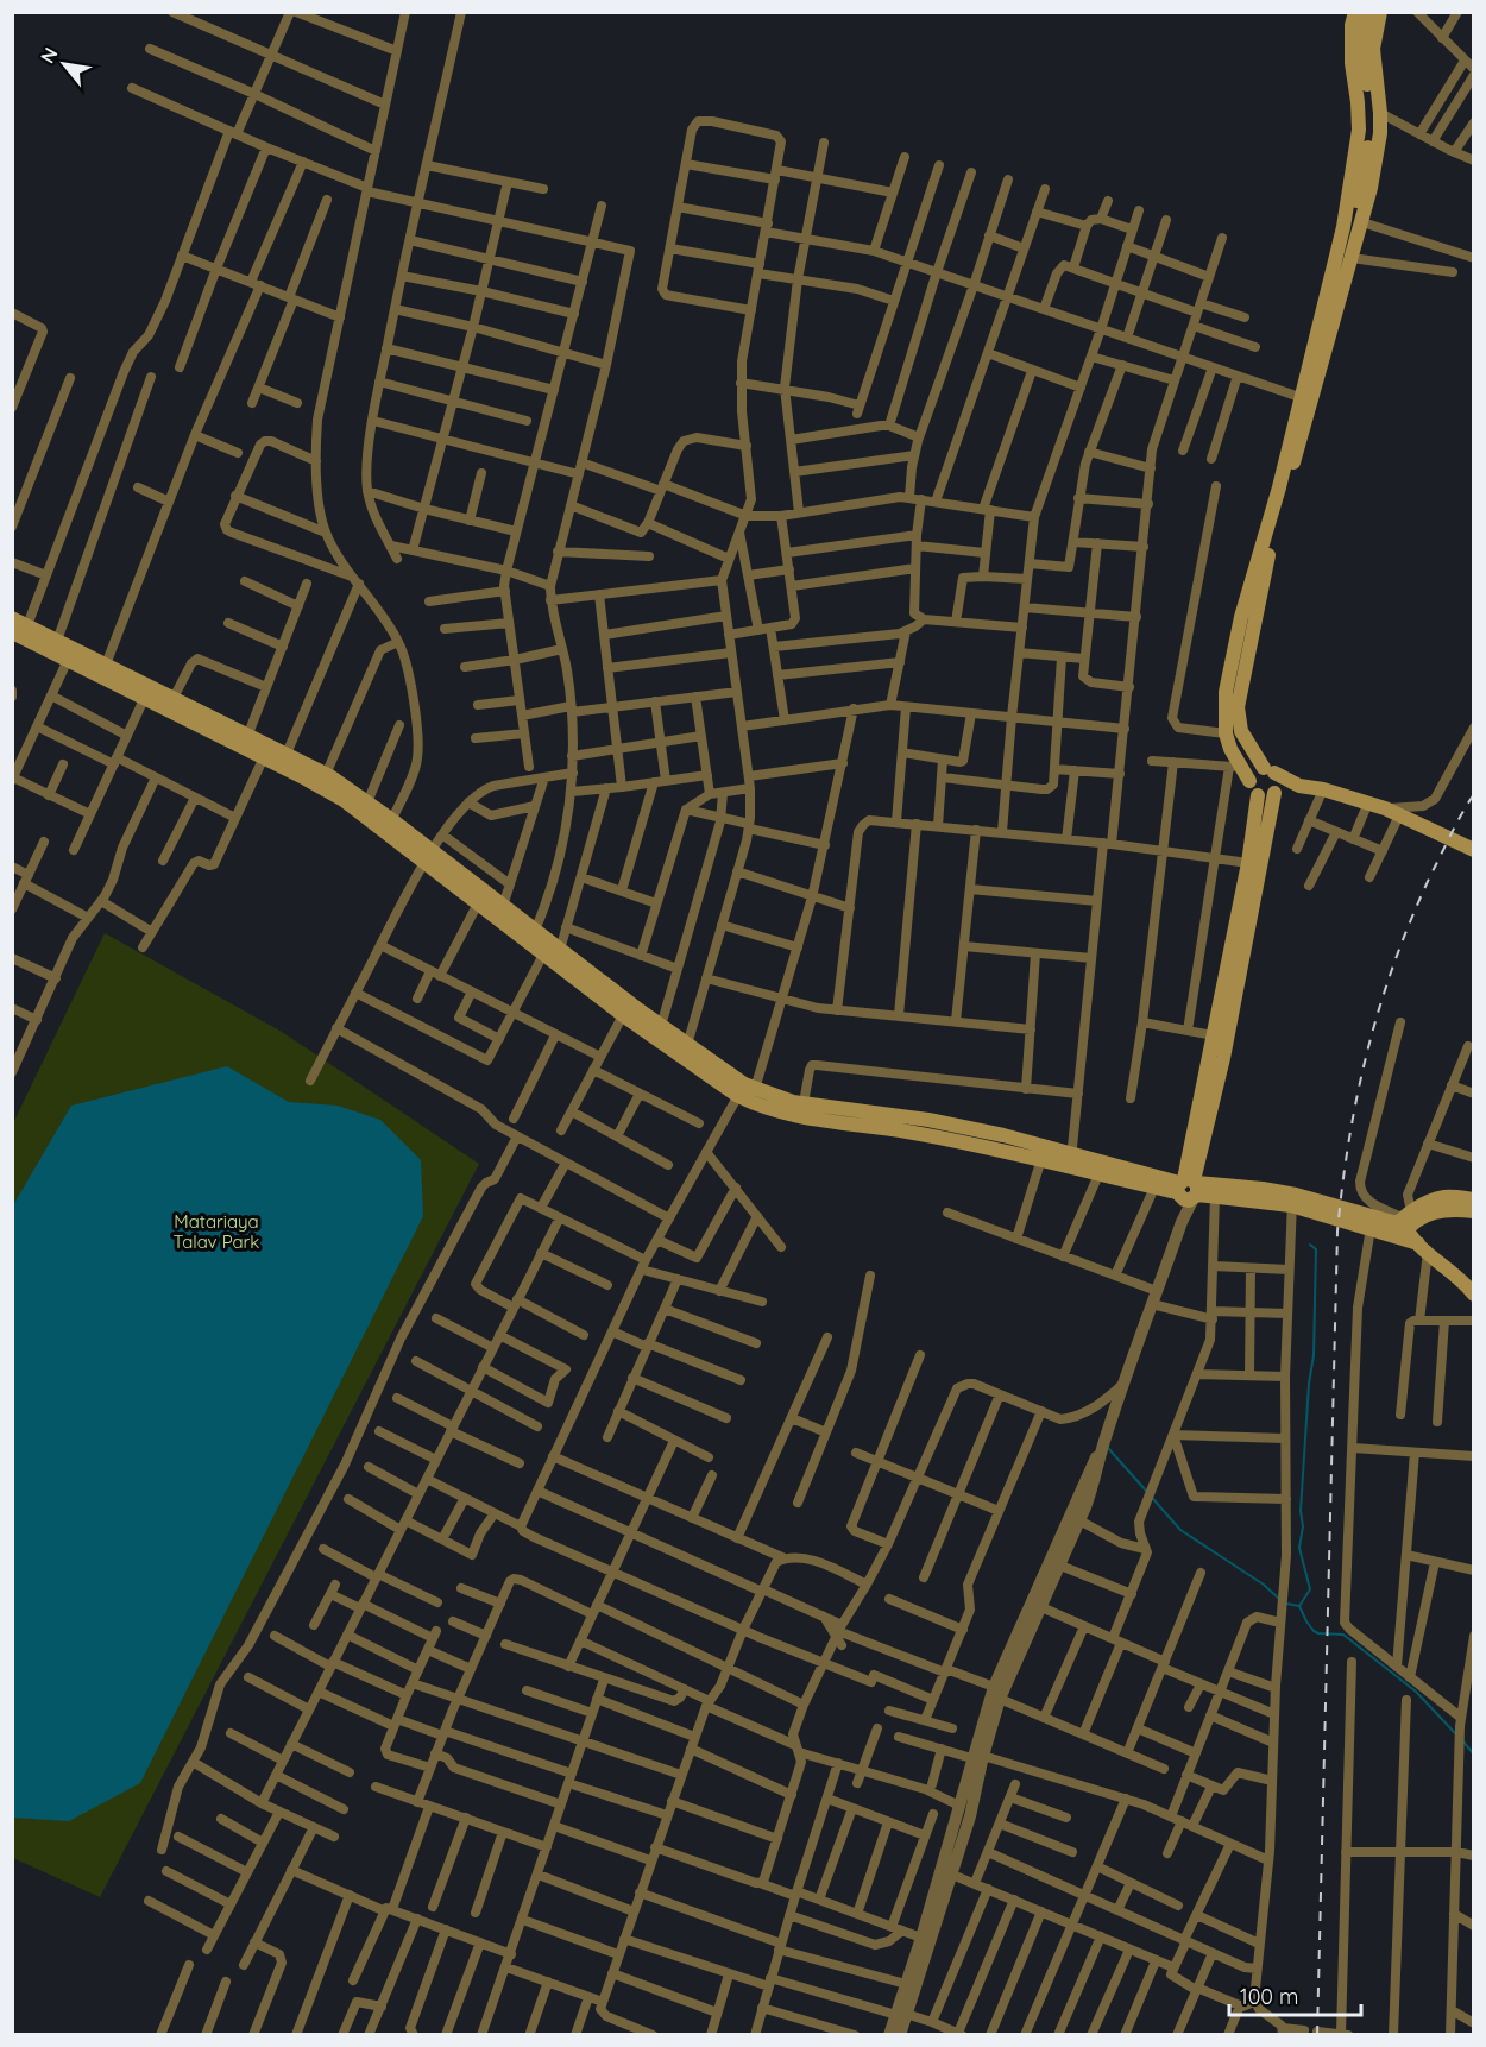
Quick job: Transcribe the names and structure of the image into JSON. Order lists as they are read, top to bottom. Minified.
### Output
{"parks":["Matariaya Talav Park"],"scale_bar":"100 m","north":"top left"}
